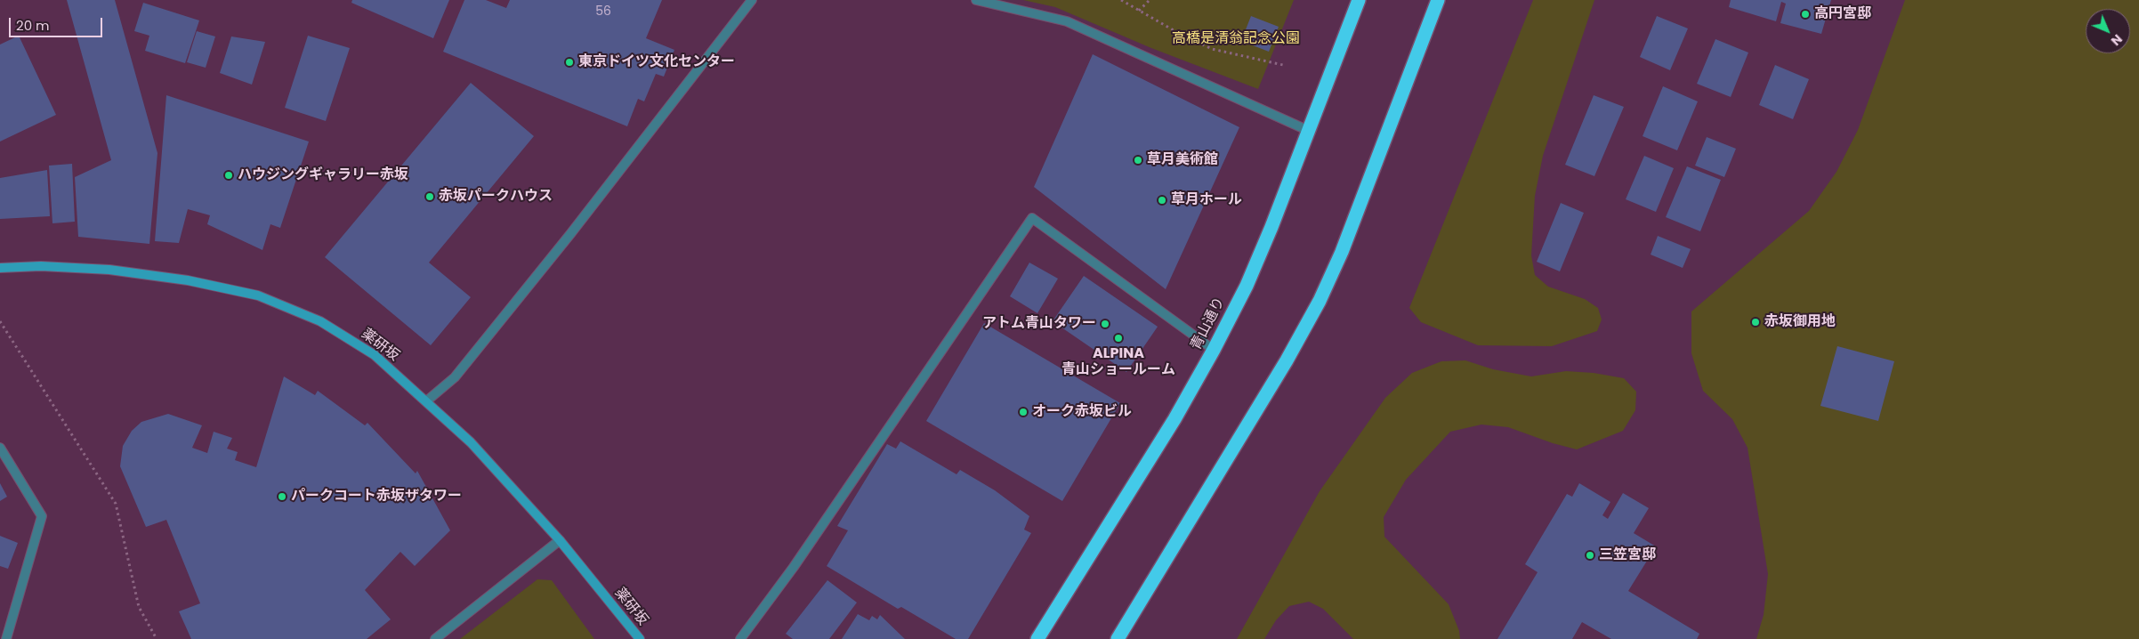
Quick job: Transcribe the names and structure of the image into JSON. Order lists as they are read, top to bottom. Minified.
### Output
{"streets":{"highway":["青山通り"],"street":["薬研坂"]},"parks":["高橋是清翁記念公園"],"places":["高円宮邸","東京ドイツ文化センター","草月美術館","ハウジングギャラリー赤坂","赤坂パークハウス","草月ホール","赤坂御用地","アトム青山タワー","ALPINA 青山ショールーム","オーク赤坂ビル","パークコート赤坂ザタワー","三笠宮邸"],"house_numbers":["56"],"scale_bar":"20 m","north":"bottom right"}
